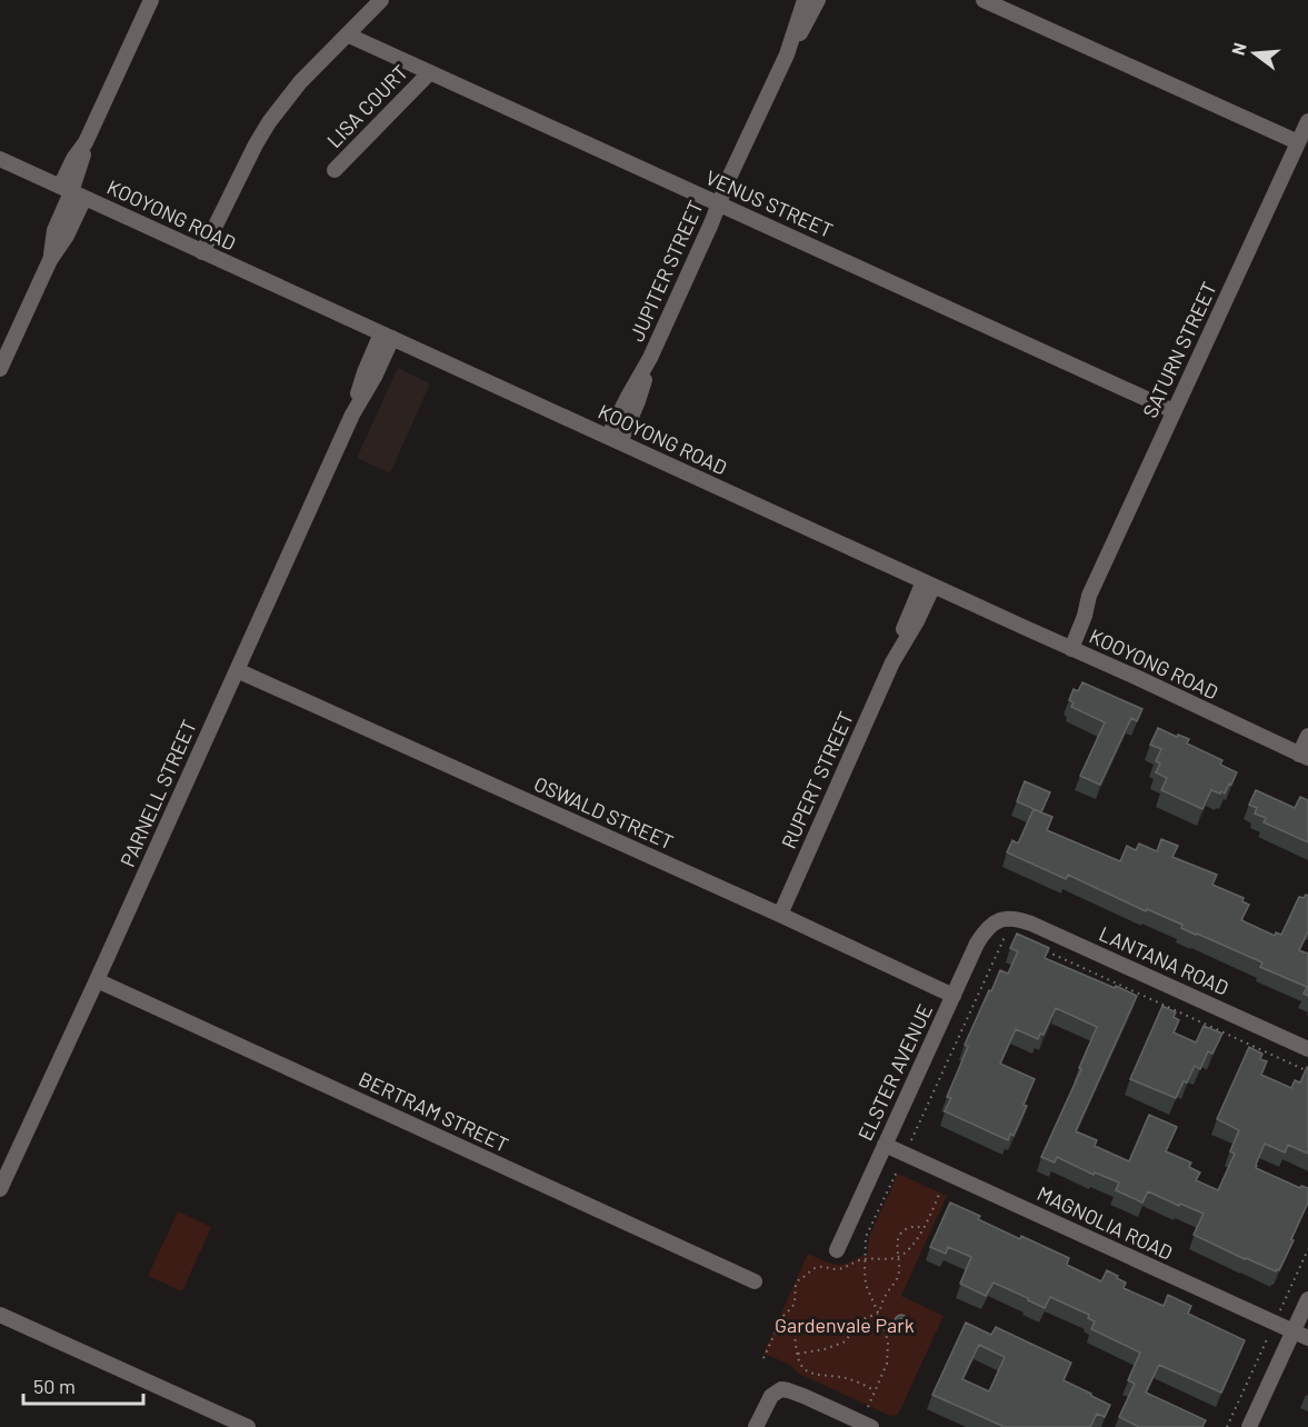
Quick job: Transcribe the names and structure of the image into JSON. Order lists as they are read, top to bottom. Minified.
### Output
{"streets":{"street":["LISA COURT","VENUS STREET","KOOYONG ROAD","JUPITER STREET","SATURN STREET","RUPERT STREET","PARNELL STREET","OSWALD STREET","LANTANA ROAD","ELSTER AVENUE","BERTRAM STREET","MAGNOLIA ROAD"]},"crossings":[["LISA COURT","VENUS STREET"],["VENUS STREET","JUPITER STREET"],["VENUS STREET","SATURN STREET"],["KOOYONG ROAD","JUPITER STREET"],["KOOYONG ROAD","SATURN STREET"],["KOOYONG ROAD","RUPERT STREET"],["KOOYONG ROAD","PARNELL STREET"],["RUPERT STREET","OSWALD STREET"],["PARNELL STREET","OSWALD STREET"],["PARNELL STREET","BERTRAM STREET"],["OSWALD STREET","ELSTER AVENUE"],["LANTANA ROAD","ELSTER AVENUE"],["ELSTER AVENUE","MAGNOLIA ROAD"]],"parks":["Gardenvale Park"],"scale_bar":"50 m","north":"left"}
